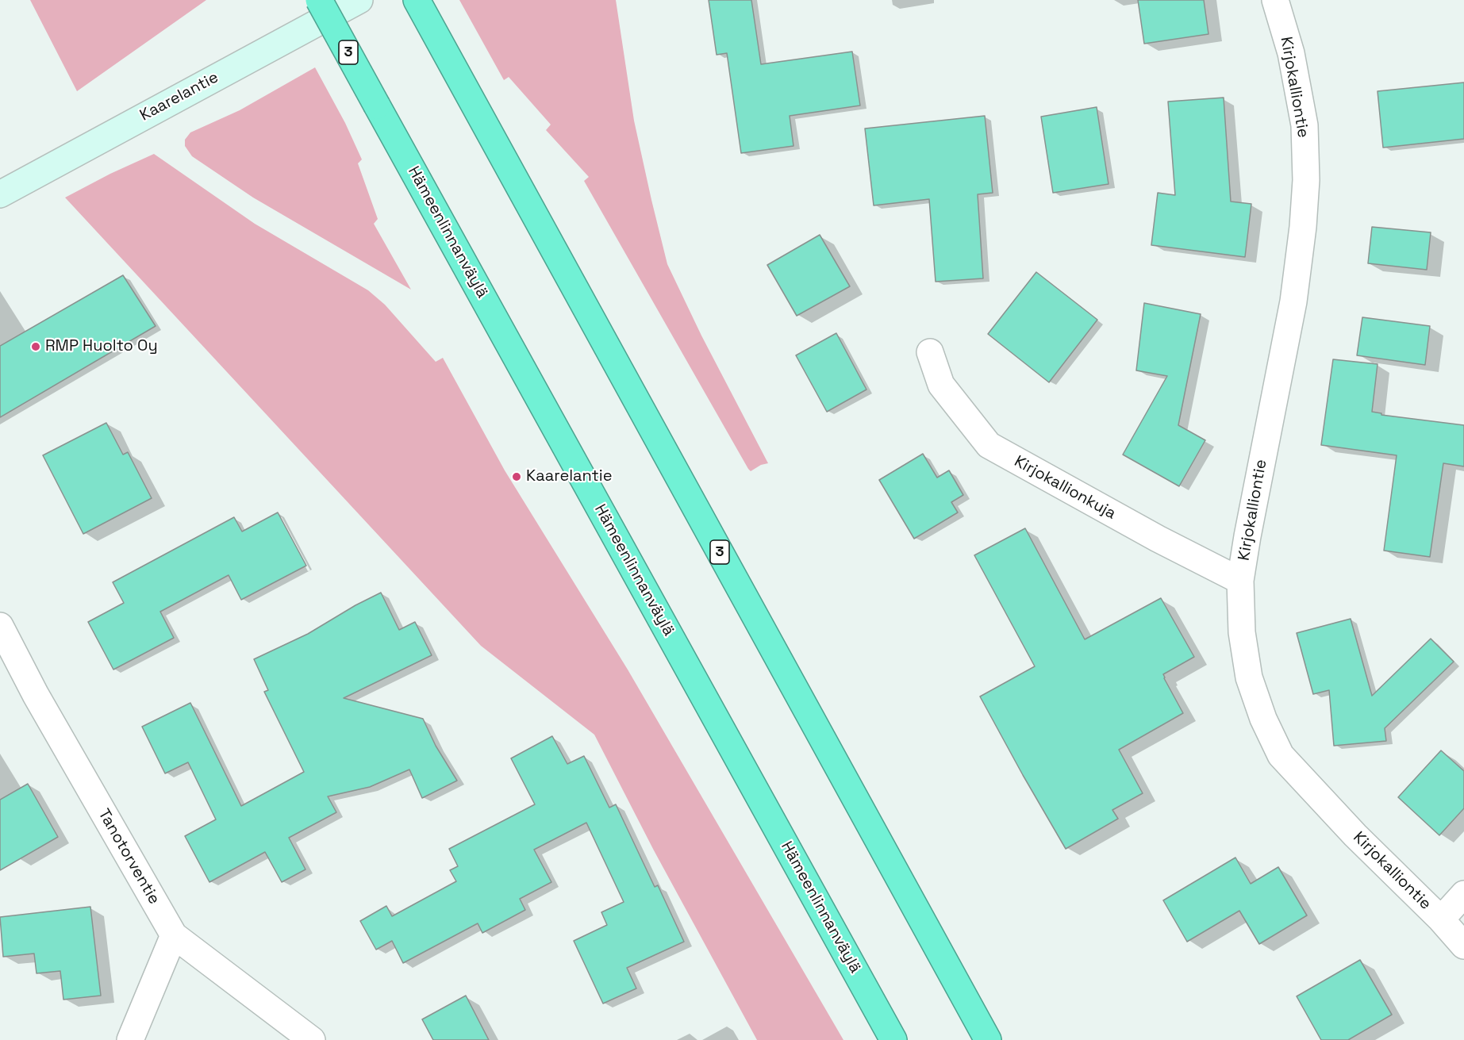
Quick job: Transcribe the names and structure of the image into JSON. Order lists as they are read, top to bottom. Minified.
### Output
{"streets":{"highway":["3","Hämeenlinnanväylä"],"main road":["Kaarelantie"],"street":["Kirjokalliontie","Kirjokallionkuja","Tanotorventie"]},"crossings":[["Kirjokalliontie","Kirjokallionkuja"]],"places":["RMP Huolto Oy","Kaarelantie"]}
